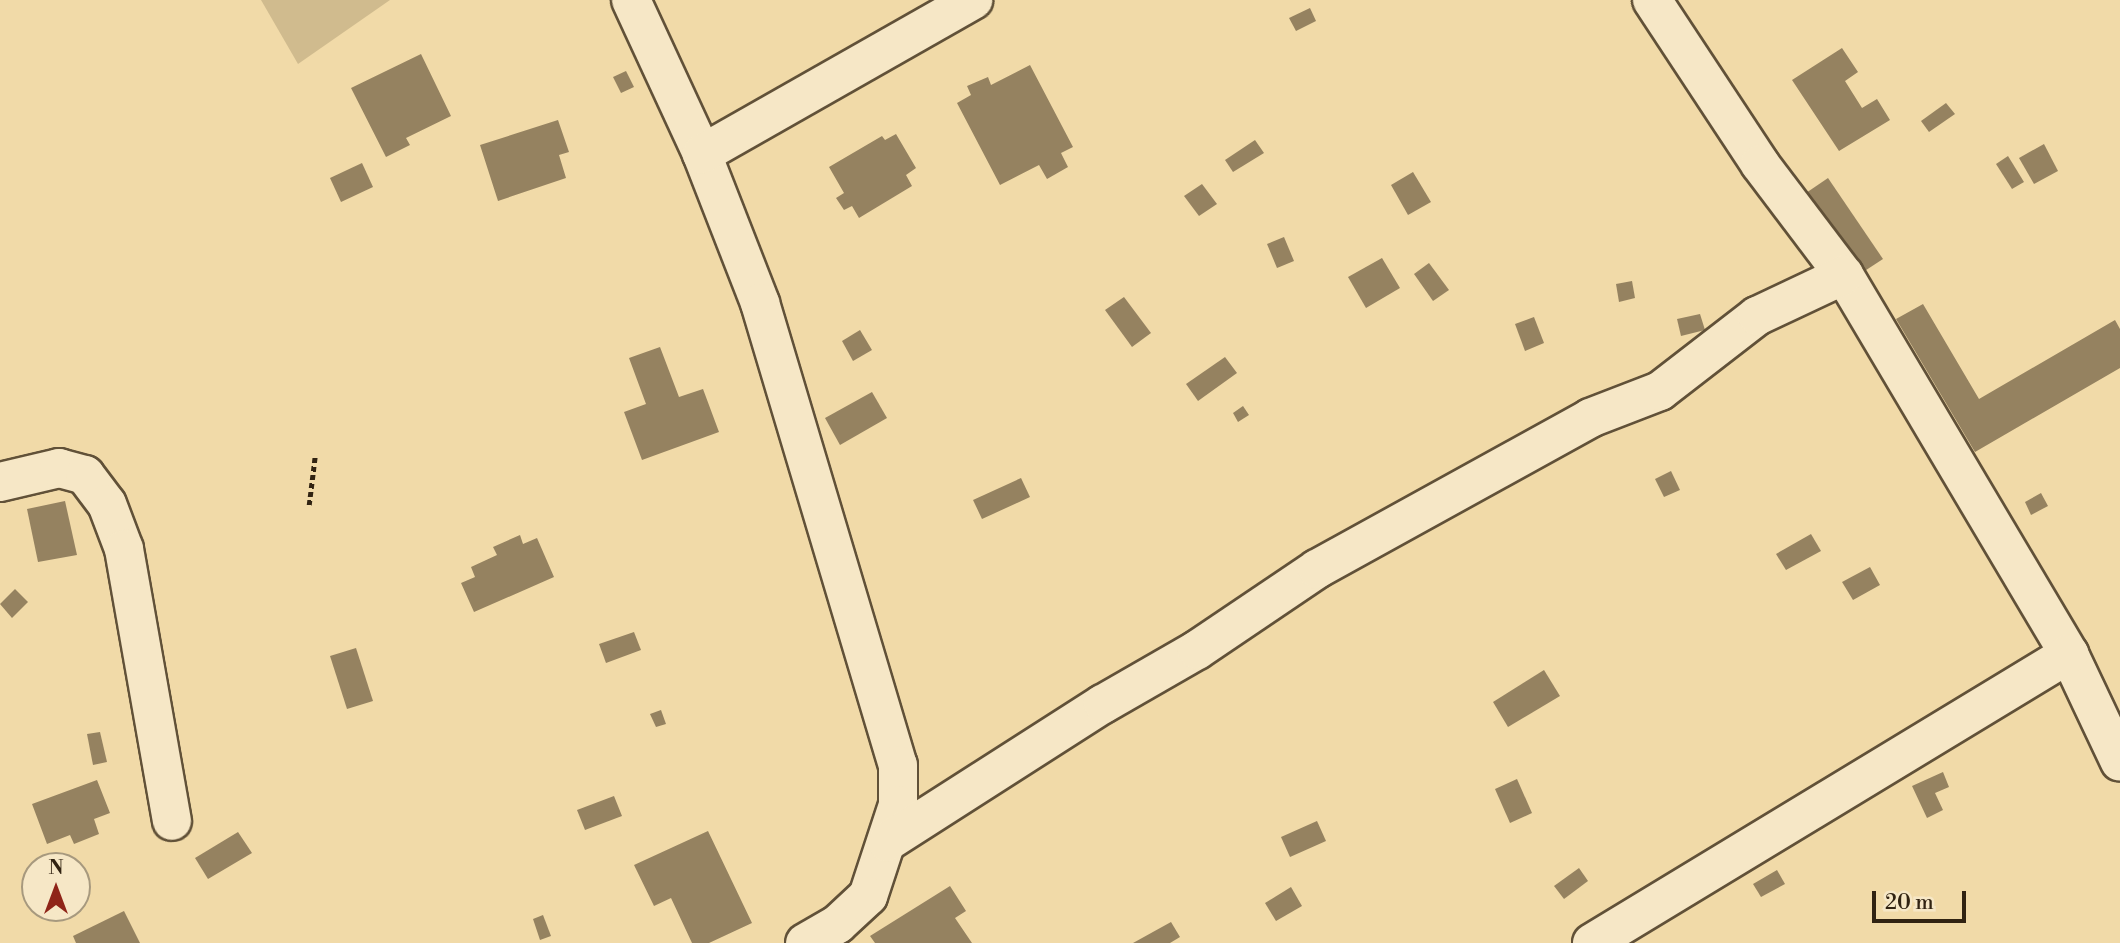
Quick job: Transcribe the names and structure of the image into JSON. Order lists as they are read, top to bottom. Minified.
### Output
{"scale_bar":"20 m","north":"top"}
